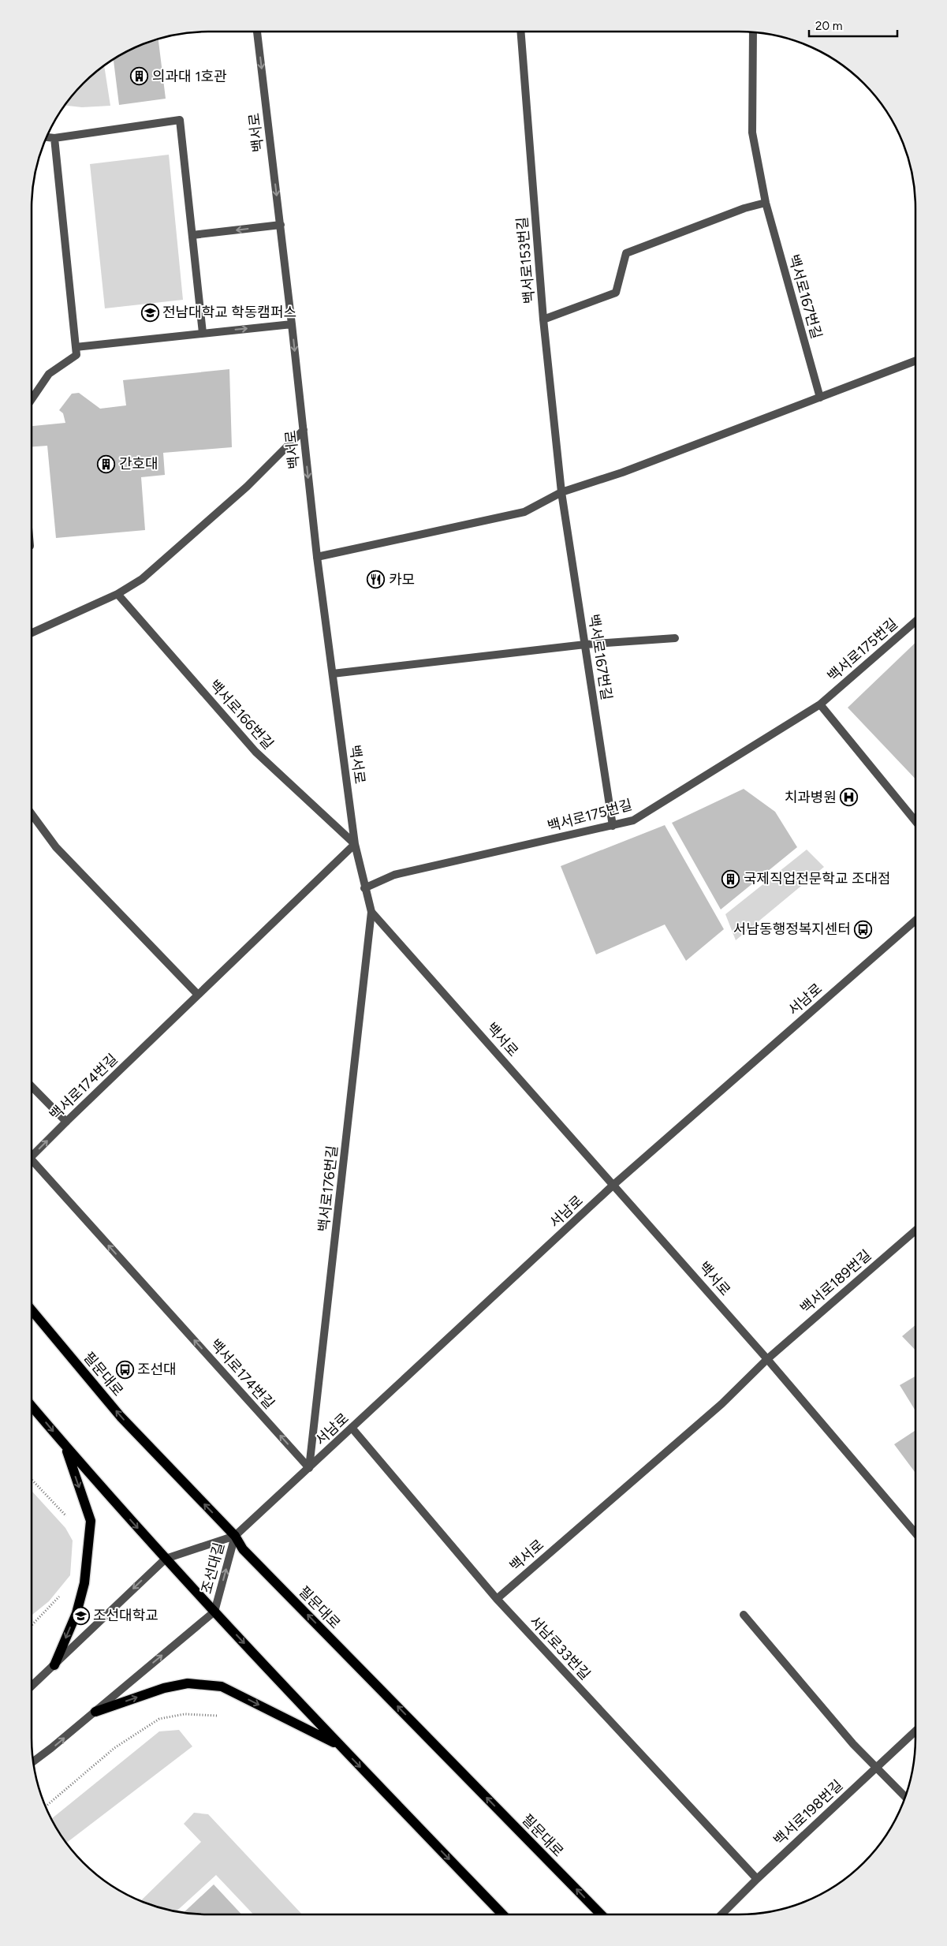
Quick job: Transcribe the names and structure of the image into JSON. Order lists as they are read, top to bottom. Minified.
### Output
{"streets":{"main road":["필문대로"],"street":["백서로","백서로153번길","백서로167번길","백서로175번길","백서로166번길","서남로","백서로174번길","백서로176번길","백서로189번길","조선대길","서남로33번길","백서로198번길"]},"crossings":[["백서로","백서로175번길"],["백서로","백서로166번길"],["백서로","서남로"],["백서로","백서로174번길"],["백서로","백서로176번길"],["백서로","백서로189번길"],["백서로","서남로33번길"],["백서로153번길","백서로167번길"],["백서로167번길","백서로175번길"],["백서로166번길","백서로174번길"],["서남로","백서로174번길"],["서남로","백서로176번길"],["서남로","필문대로"],["서남로","조선대길"],["서남로","서남로33번길"],["백서로174번길","백서로176번길"],["필문대로","조선대길"],["서남로33번길","백서로198번길"]],"one_way":["백서로174번길"],"places":{"building":["의과대 1호관","간호대","국제직업전문학교 조대점"],"school or university":["전남대학교 학동캠퍼스","조선대학교"],"restaurant":["카모"],"hospital":["치과병원"],"bus stop":["서남동행정복지센터","조선대"]},"scale_bar":"20 m"}
